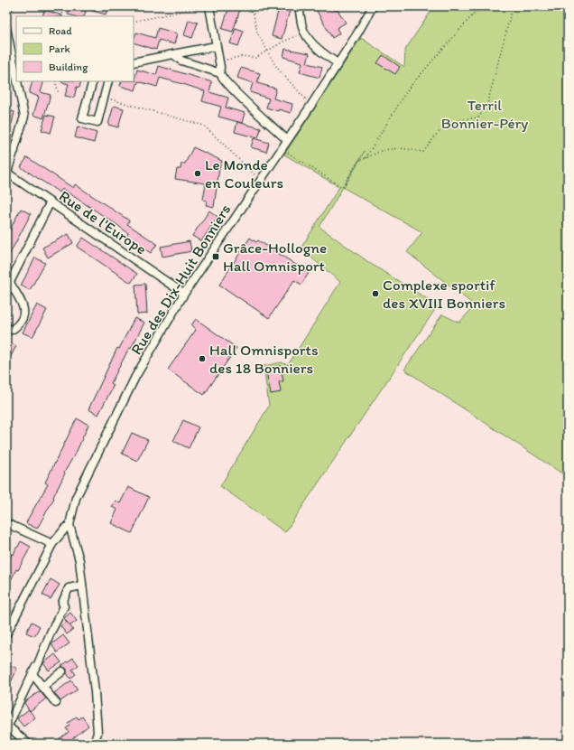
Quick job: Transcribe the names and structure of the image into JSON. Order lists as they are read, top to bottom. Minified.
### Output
{"streets":{"street":["Rue de l'Europe","Rue des Dix-Huit Bonniers"]},"crossings":[["Rue de l'Europe","Rue des Dix-Huit Bonniers"]],"parks":["Terril Bonnier-Péry"],"places":{"other":["Le Monde en Couleurs","Complexe sportif des XVIII Bonniers","Hall Omnisports des 18 Bonniers"],"transit":["Grâce-Hollogne Hall Omnisport"]},"legend":["Road","Park","Building"]}
